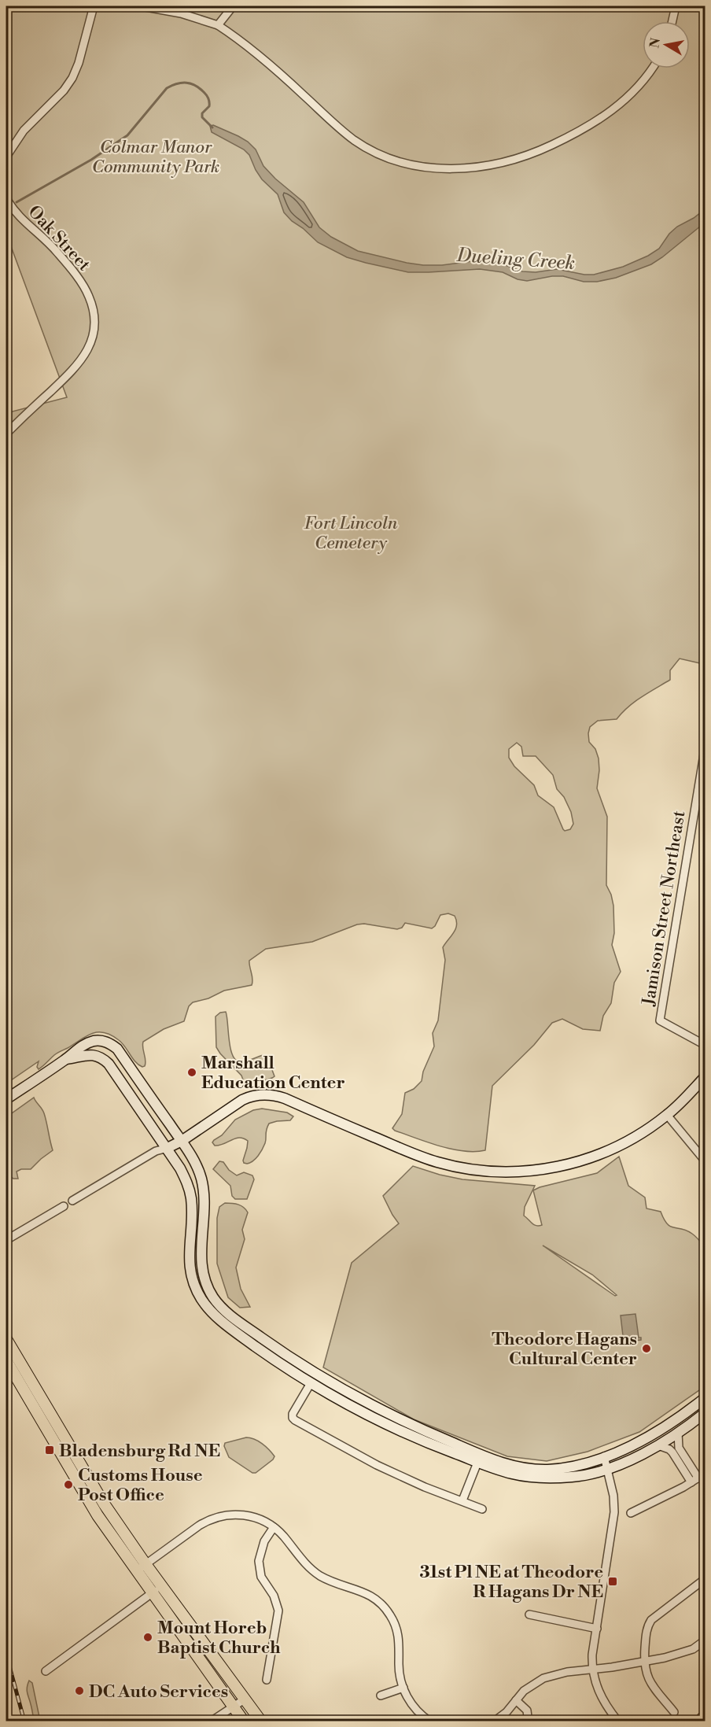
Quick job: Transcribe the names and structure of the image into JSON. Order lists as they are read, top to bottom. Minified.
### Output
{"streets":{"street":["Oak Street","Jamison Street Northeast"]},"water":["Dueling Creek"],"parks":["Colmar Manor Community Park","Fort Lincoln Cemetery"],"places":{"other":["Marshall Education Center","Theodore Hagans Cultural Center","Customs House Post Office","Mount Horeb Baptist Church","DC Auto Services"],"transit":["Bladensburg Rd NE","31st Pl NE at Theodore R Hagans Dr NE"]},"north":"left"}
